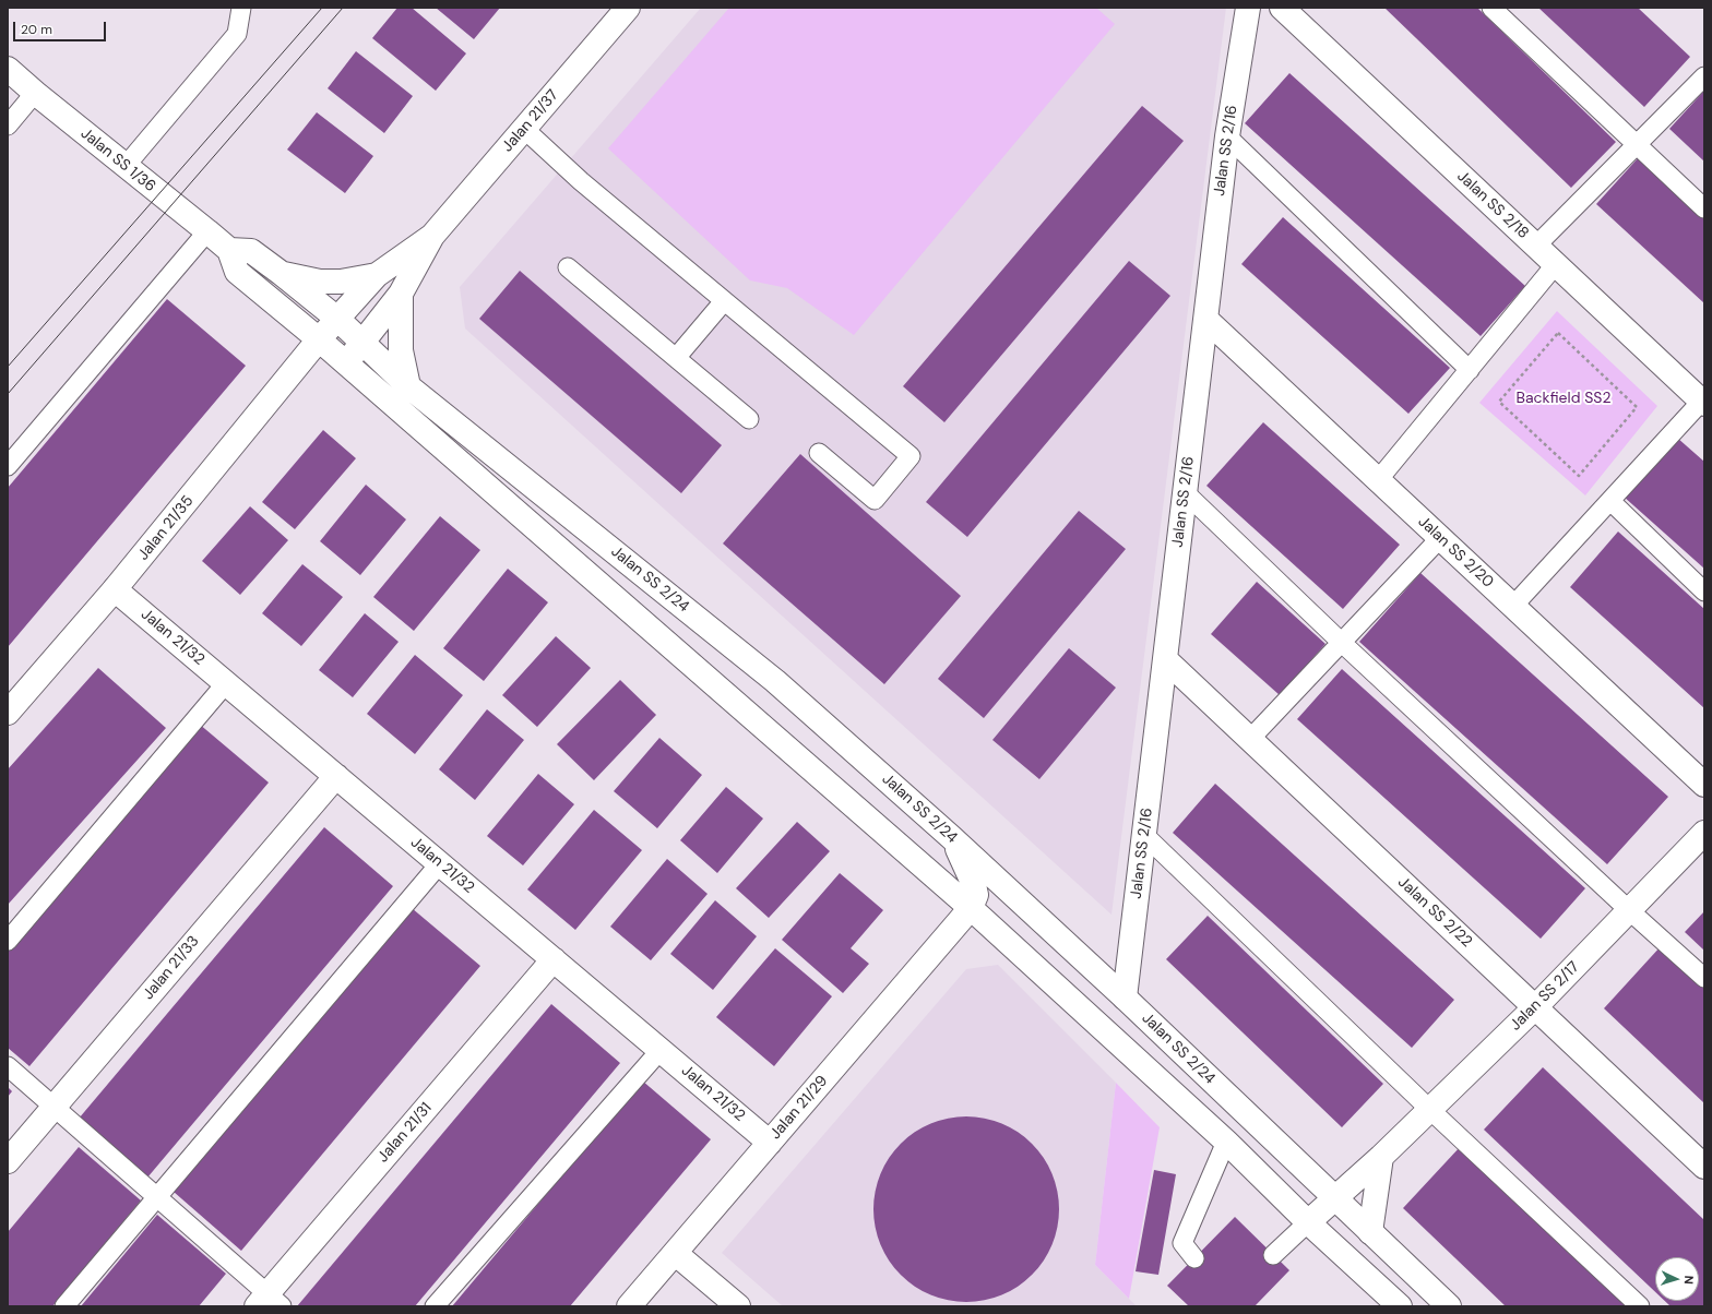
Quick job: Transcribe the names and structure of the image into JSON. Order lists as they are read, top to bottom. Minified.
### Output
{"streets":{"street":["Jalan 21/37","Jalan SS 2/16","Jalan SS 1/36","Jalan SS 2/18","Jalan 21/35","Jalan SS 2/20","Jalan SS 2/24","Jalan 21/32","Jalan SS 2/22","Jalan 21/33","Jalan SS 2/17","Jalan 21/29","Jalan 21/31"]},"crossings":[["Jalan 21/37","Jalan 21/35"],["Jalan 21/37","Jalan SS 2/24"],["Jalan SS 2/16","Jalan SS 2/20"],["Jalan SS 2/16","Jalan SS 2/24"],["Jalan SS 2/16","Jalan SS 2/22"],["Jalan 21/35","Jalan SS 2/24"],["Jalan 21/35","Jalan 21/32"],["Jalan SS 2/24","Jalan SS 2/17"],["Jalan 21/32","Jalan 21/33"],["Jalan 21/32","Jalan 21/29"],["Jalan 21/32","Jalan 21/31"],["Jalan SS 2/22","Jalan SS 2/17"]],"parks":["Backfield SS2"],"scale_bar":"20 m","north":"right"}
